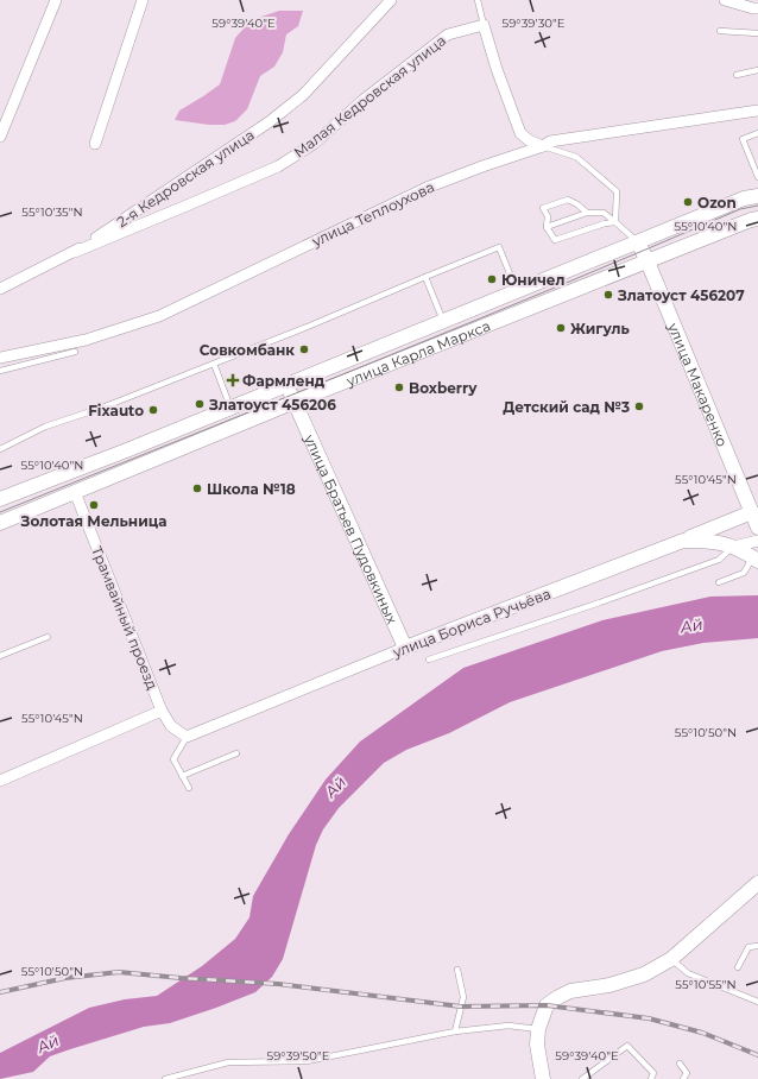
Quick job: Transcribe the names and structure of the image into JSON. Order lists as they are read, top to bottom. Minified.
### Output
{"streets":{"main road":["улица Карла Маркса","улица Макаренко","улица Братьев Пудовкиных","улица Бориса Ручьёва"],"street":["Малая Кедровская улица","2-я Кедровская улица","улица Теплоухова","Трамвайный проезд"]},"crossings":[["Малая Кедровская улица","2-я Кедровская улица"],["улица Карла Маркса","улица Макаренко"],["улица Карла Маркса","улица Братьев Пудовкиных"],["улица Карла Маркса","Трамвайный проезд"],["улица Братьев Пудовкиных","улица Бориса Ручьёва"],["Трамвайный проезд","улица Бориса Ручьёва"]],"water":["Ай"],"places":{"other":["Ozon","Юничел","Златоуст 456207","Жигуль","Совкомбанк","Boxberry","Златоуст 456206","Детский сад №3","Fixauto","Школа №18","Золотая Мельница"],"health":["Фармленд"]},"coordinates":["59°39'40\"E","59°39'30\"E","55°10'35\"N","55°10'40\"N","55°10'45\"N","55°10'50\"N","55°10'55\"N","59°39'50\"E"]}
